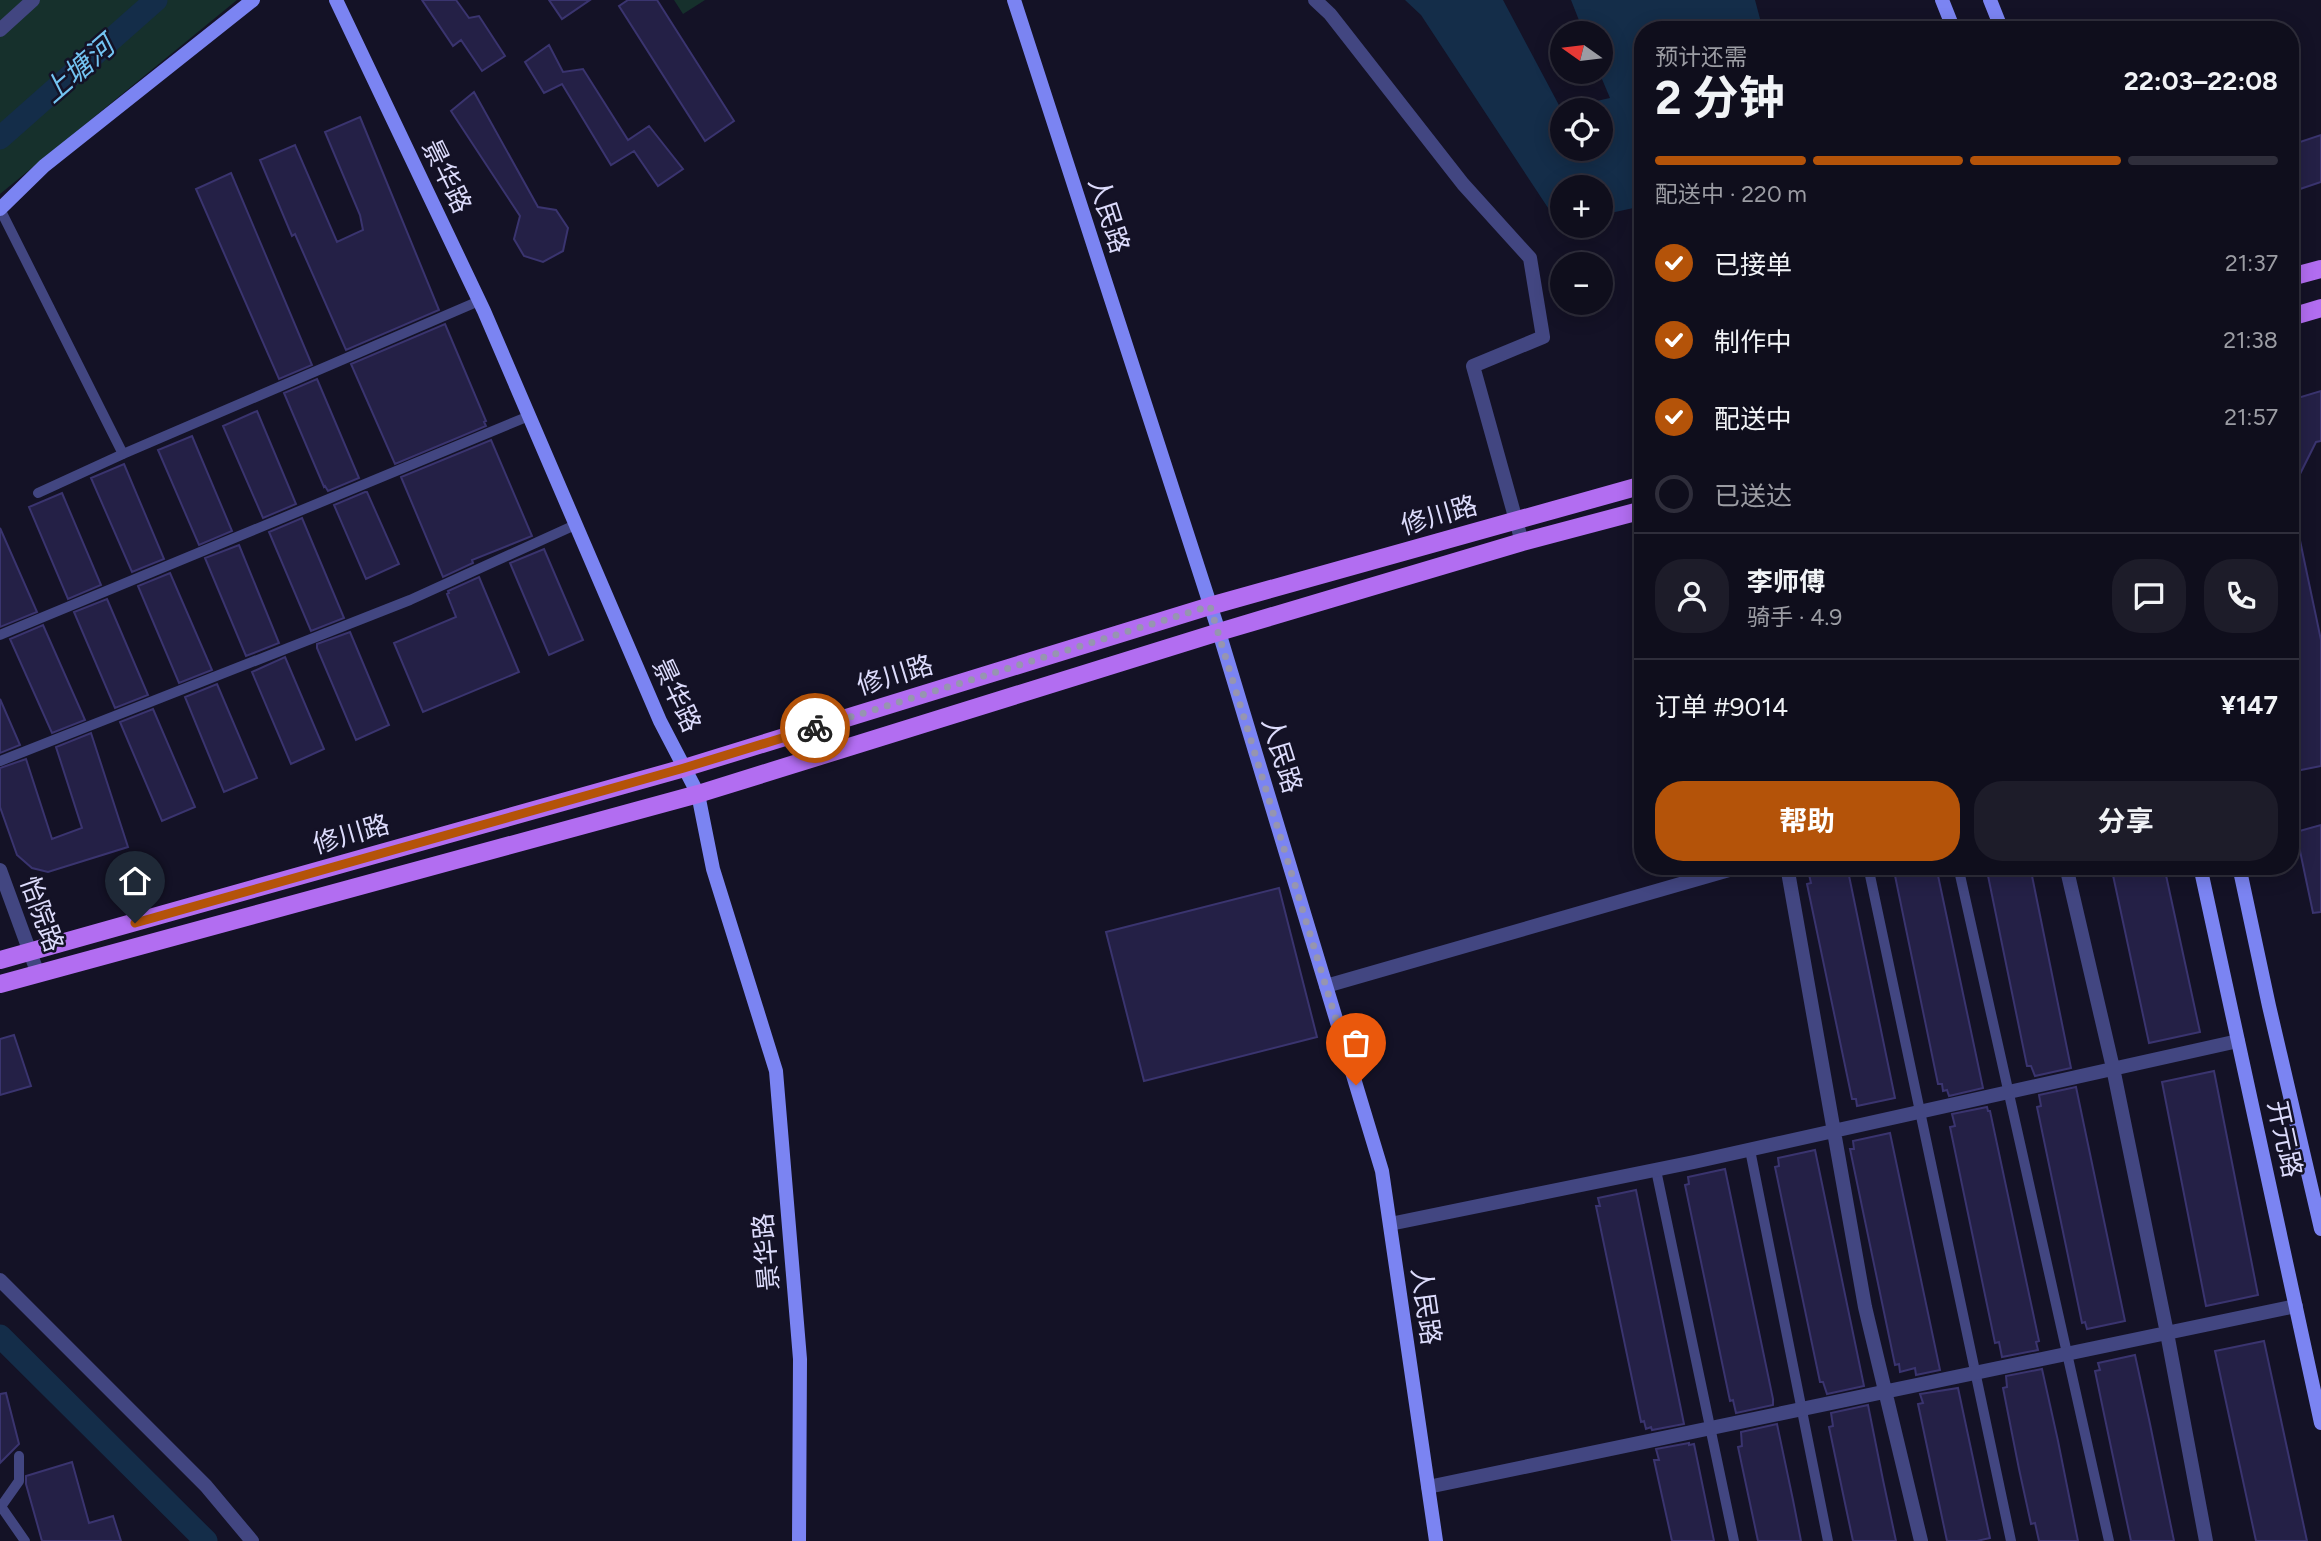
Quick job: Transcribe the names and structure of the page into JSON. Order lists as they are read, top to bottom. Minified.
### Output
{"streets":{"main road":["修川路"],"street":["景华路","人民路","怡院路","开元路"]},"crossings":[["景华路","修川路"],["人民路","修川路"],["修川路","怡院路"]],"water":["上塘河"],"north":"left","page":{"map_buttons":["+","−"],"heading":["2 分钟","预计还需","22:03–22:08"],"panel":["李师傅","骑手 · 4.9","订单 #9014","¥147"],"bar":"配送中 · 220 m","list":[["已接单","21:37"],["制作中","21:38"],["配送中","21:57"],"已送达"],"buttons":["帮助","分享"]}}
